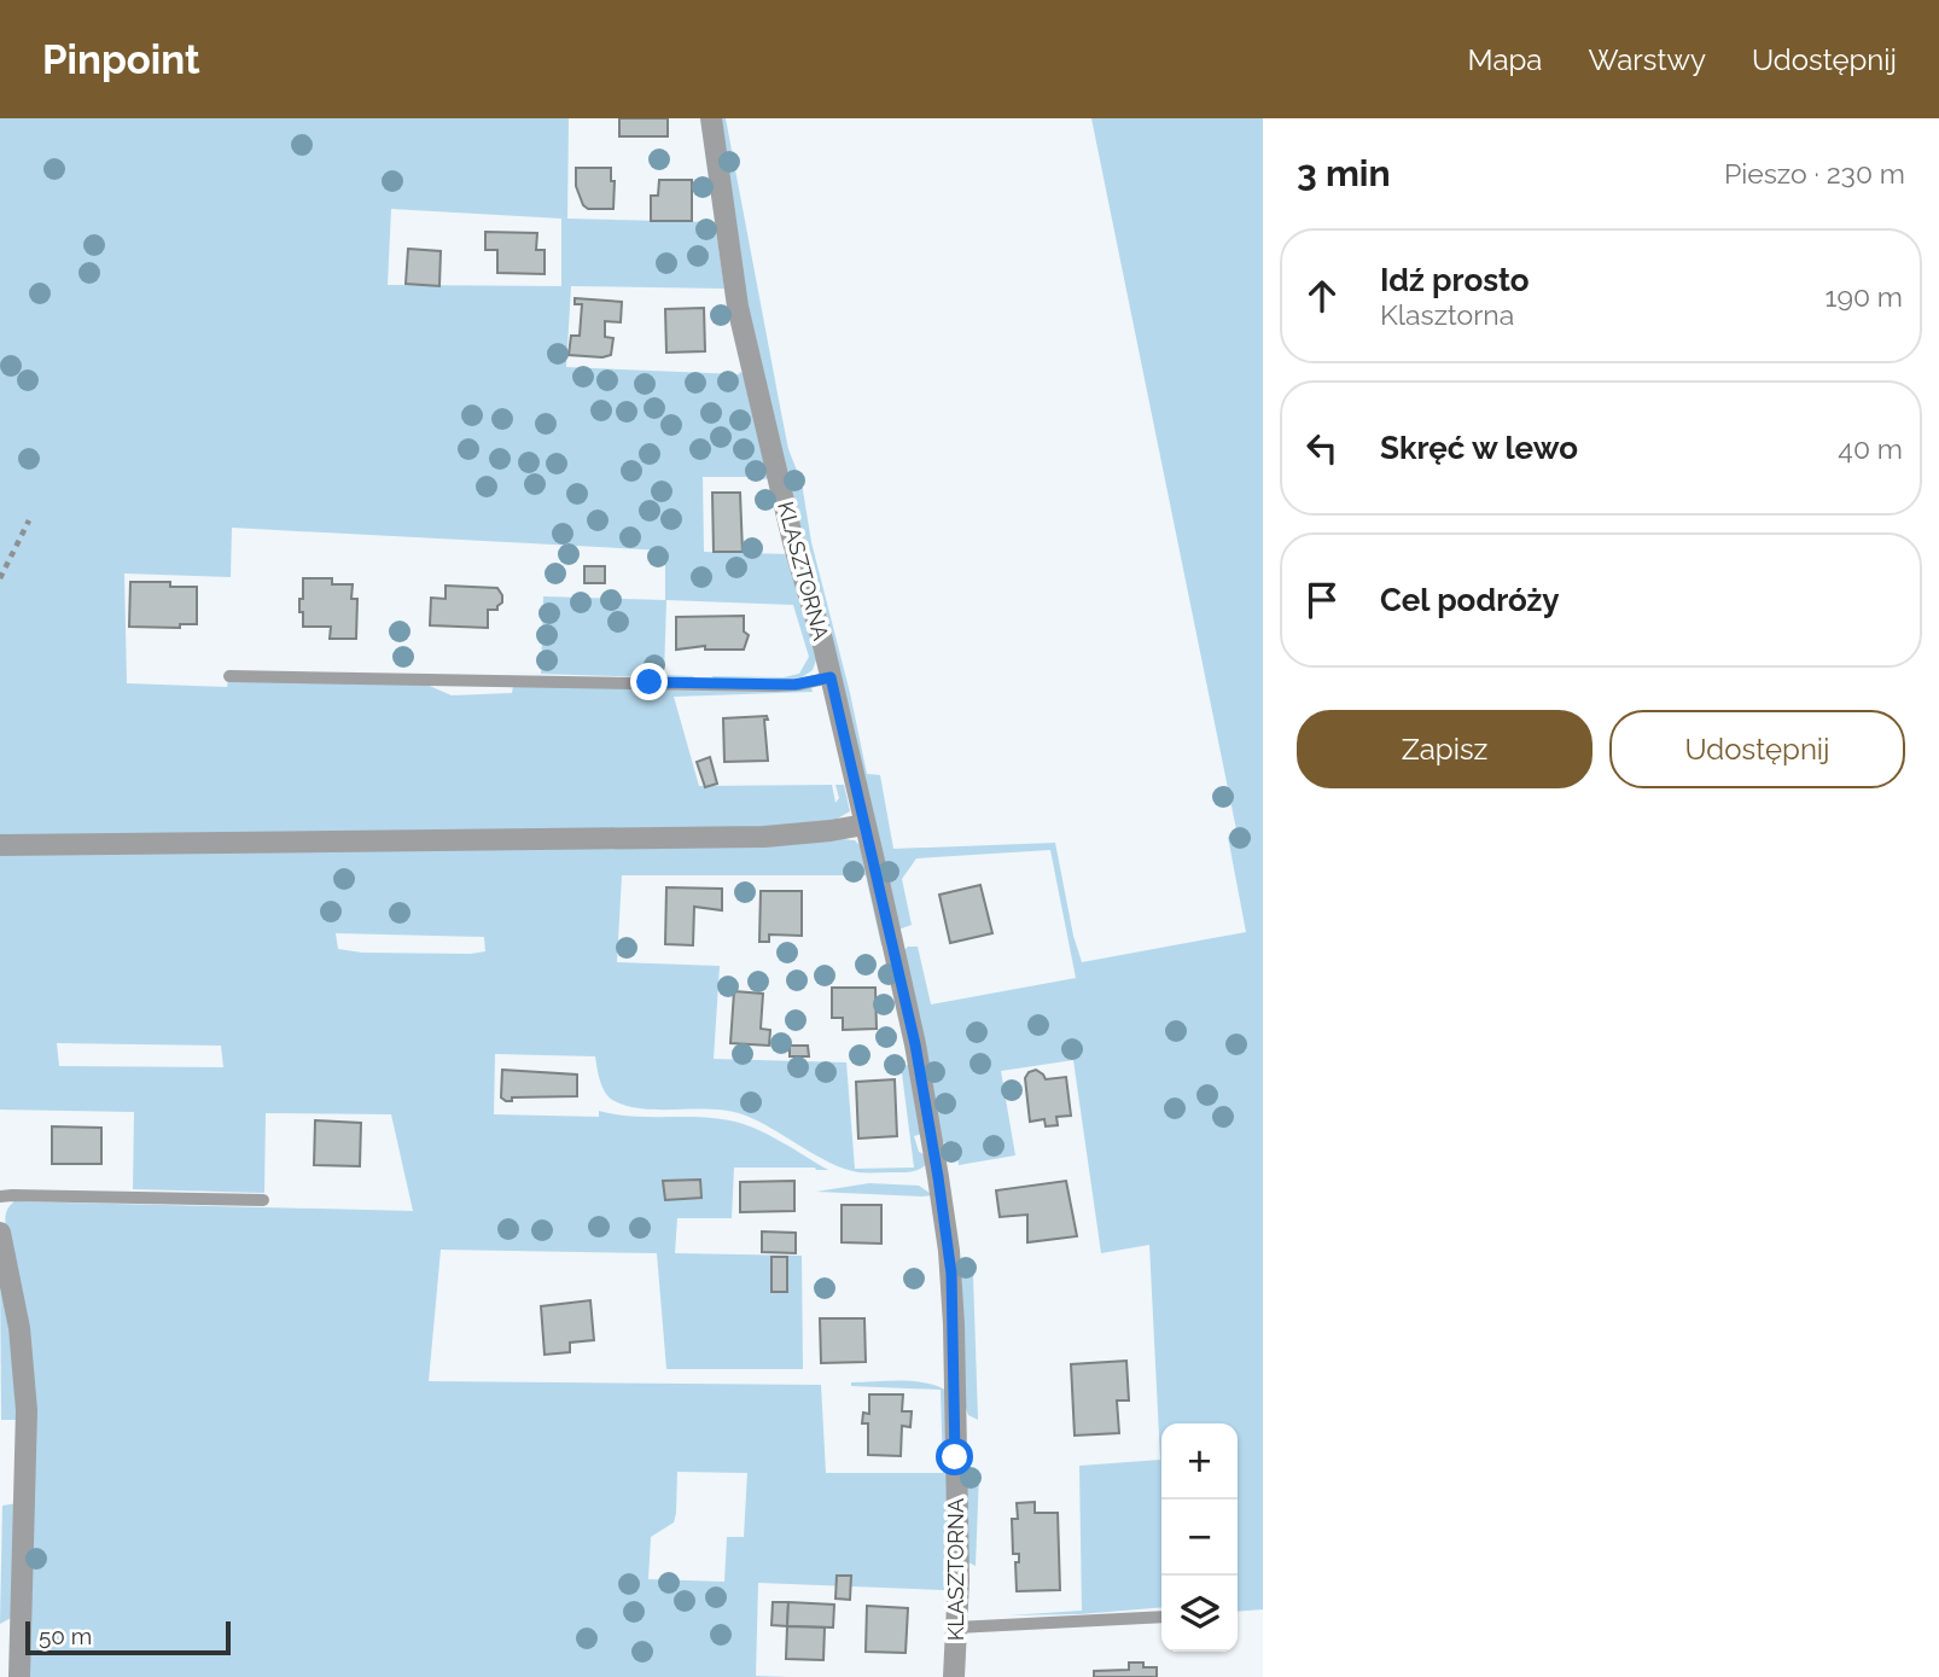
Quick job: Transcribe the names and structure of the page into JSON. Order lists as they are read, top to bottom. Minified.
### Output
{"streets":{"street":["KLASZTORNA"]},"scale_bar":"50 m","page":{"header":"Pinpoint","nav":["Mapa","Warstwy","Udostępnij"],"heading":["3 min","Pieszo · 230 m"],"list":[["Idź prosto","Klasztorna","190 m"],["Skręć w lewo","40 m"],"Cel podróży"],"buttons":["Zapisz","Udostępnij"],"map_buttons":["+","−"],"scale":"50 m"}}
